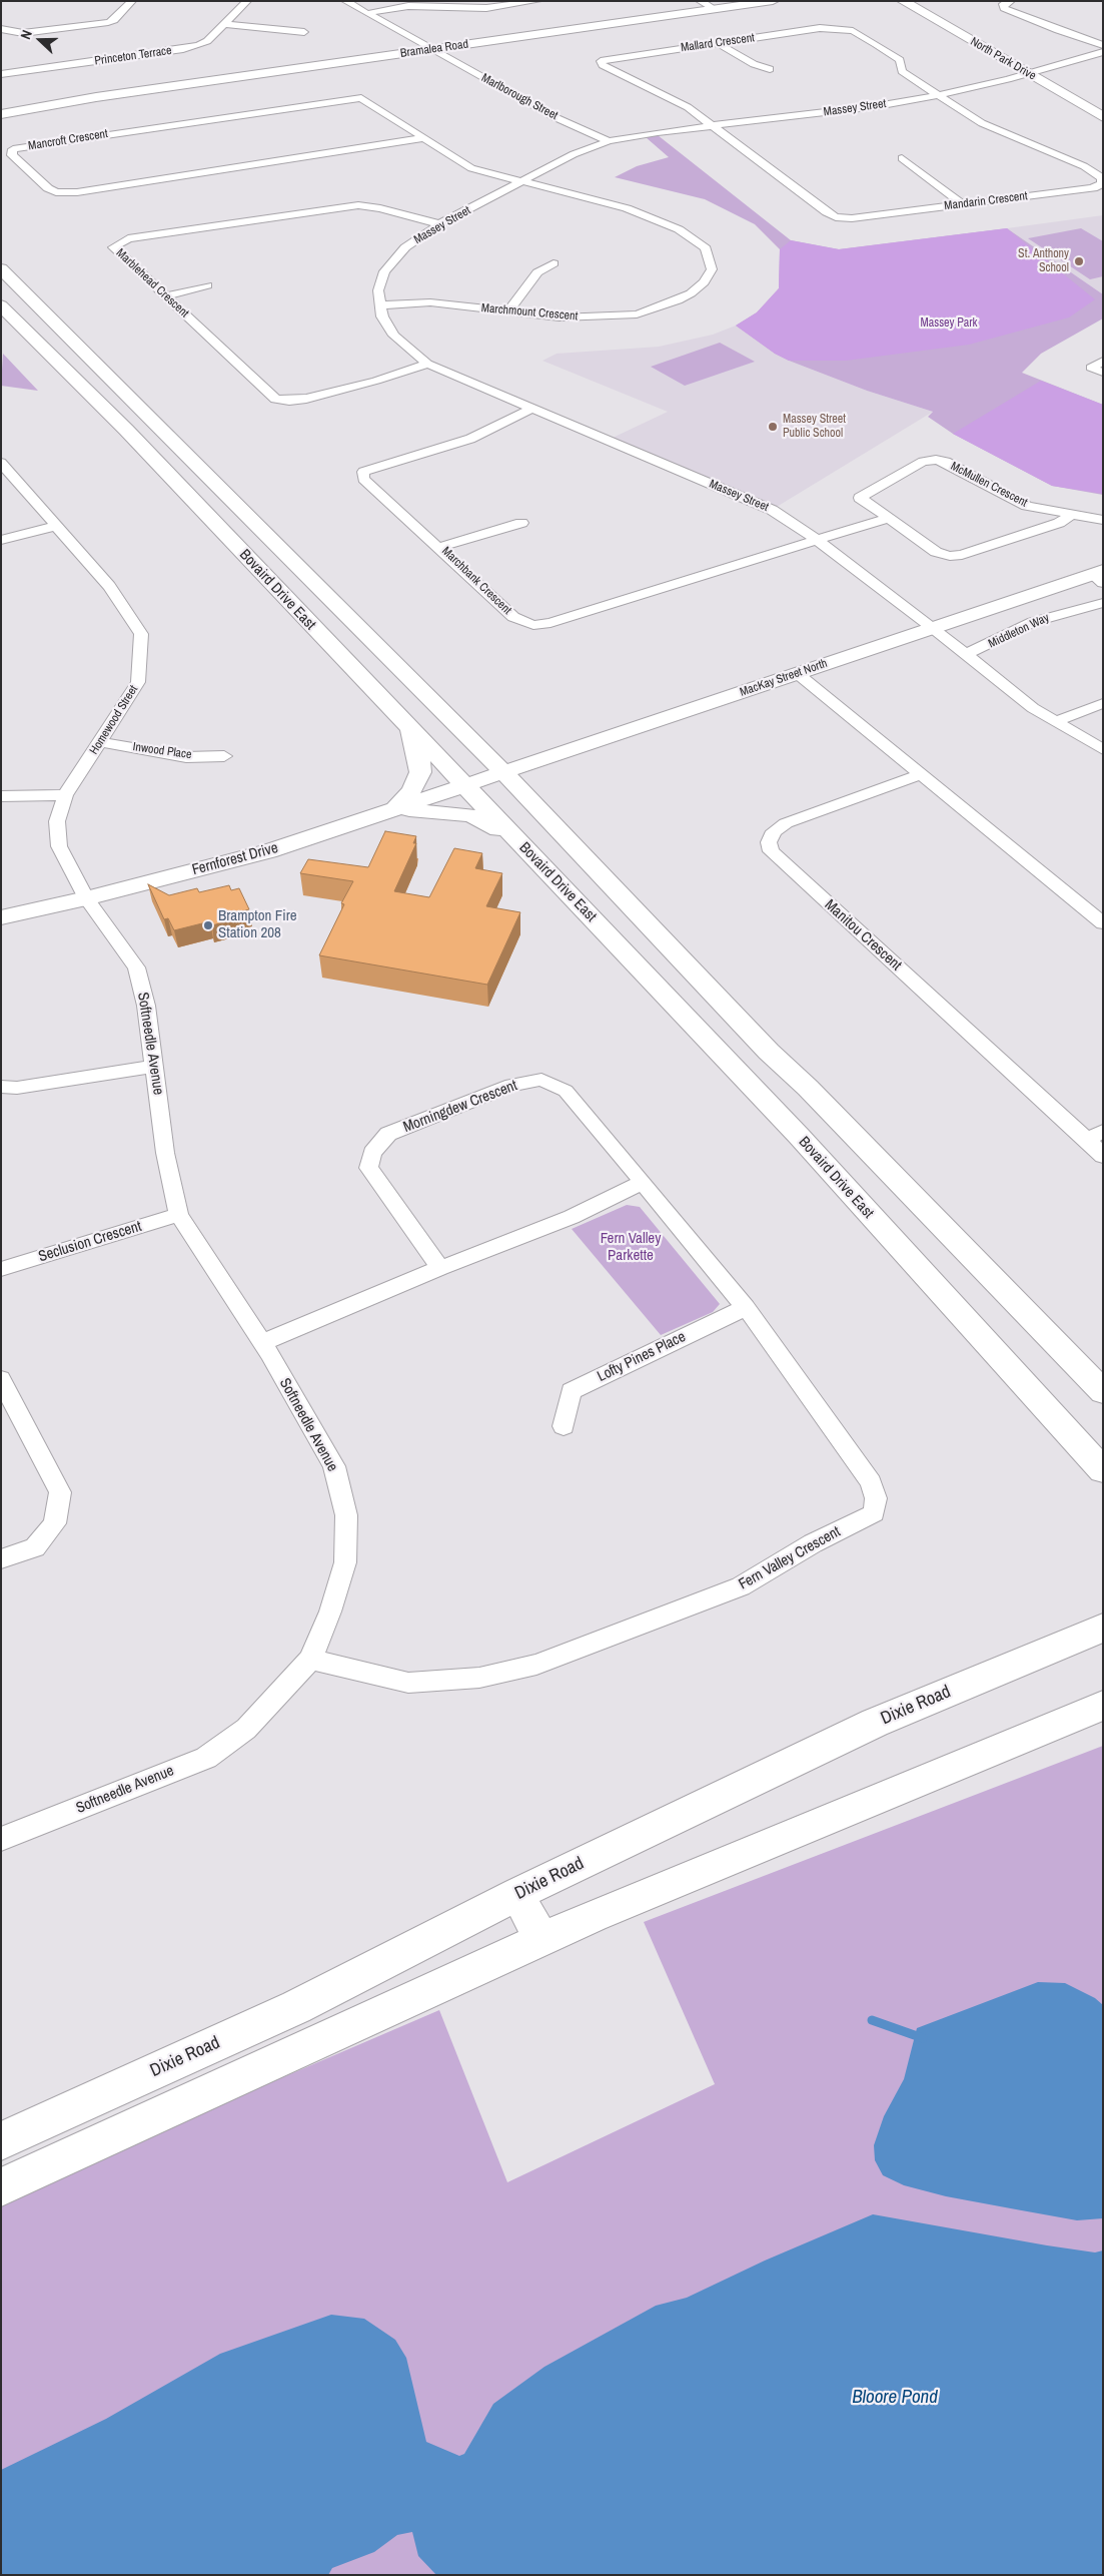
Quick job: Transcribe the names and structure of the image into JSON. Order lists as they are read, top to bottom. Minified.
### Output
{"streets":{"main road":["Bramalea Road","North Park Drive","Bovaird Drive East","MacKay Street North","Fernforest Drive","Dixie Road"],"street":["Mallard Crescent","Princeton Terrace","Marlborough Street","Massey Street","Mancroft Crescent","Mandarin Crescent","Marblehead Crescent","Marchmount Crescent","McMullen Crescent","Marchbank Crescent","Middleton Way","Homewood Street","Inwood Place","Manitou Crescent","Softneedle Avenue","Morningdew Crescent","Seclusion Crescent","Lofty Pines Place","Fern Valley Crescent"]},"crossings":[["Mallard Crescent","Massey Street"],["Mallard Crescent","Mandarin Crescent"],["Bramalea Road","Marlborough Street"],["North Park Drive","Massey Street"],["Marlborough Street","Massey Street"],["Massey Street","Mancroft Crescent"],["Massey Street","Mandarin Crescent"],["Massey Street","Marblehead Crescent"],["Massey Street","Marchmount Crescent"],["Massey Street","Marchbank Crescent"],["Massey Street","Middleton Way"],["Massey Street","MacKay Street North"],["Mancroft Crescent","Marchmount Crescent"],["Bovaird Drive East","MacKay Street North"],["Bovaird Drive East","Fernforest Drive"],["Middleton Way","MacKay Street North"],["MacKay Street North","Fernforest Drive"],["Homewood Street","Inwood Place"],["Homewood Street","Fernforest Drive"],["Homewood Street","Softneedle Avenue"],["Fernforest Drive","Softneedle Avenue"],["Softneedle Avenue","Seclusion Crescent"],["Softneedle Avenue","Fern Valley Crescent"],["Morningdew Crescent","Fern Valley Crescent"],["Lofty Pines Place","Fern Valley Crescent"]],"water":["Bloore Pond"],"parks":["Massey Park","Fern Valley Parkette"],"places":["St. Anthony School","Massey Street Public School","Brampton Fire Station 208"],"north":"left"}
